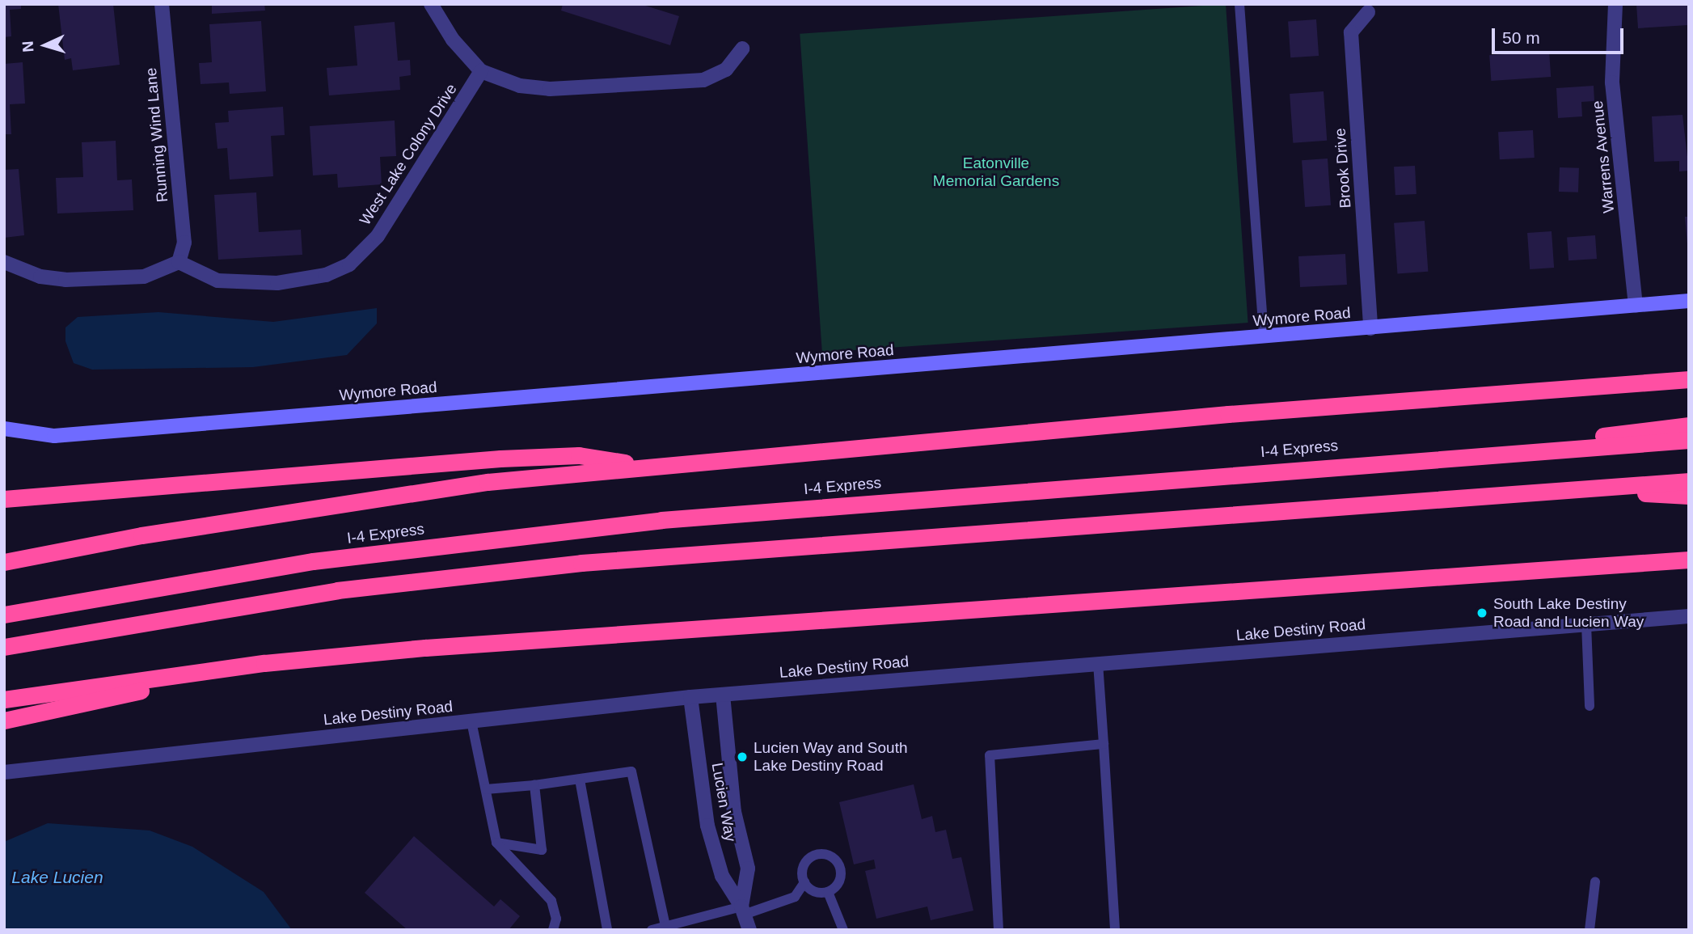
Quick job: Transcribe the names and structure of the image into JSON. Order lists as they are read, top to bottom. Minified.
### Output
{"streets":{"highway":["I-4 Express"],"main road":["Wymore Road"],"street":["Running Wind Lane","West Lake Colony Drive","Warrens Avenue","Brook Drive","Lake Destiny Road","Lucien Way"]},"crossings":[["Running Wind Lane","West Lake Colony Drive"],["Warrens Avenue","Wymore Road"],["Brook Drive","Wymore Road"],["Lake Destiny Road","Lucien Way"]],"water":["Lake Lucien"],"parks":["Eatonville Memorial Gardens"],"places":["South Lake Destiny Road and Lucien Way","Lucien Way and South Lake Destiny Road"],"scale_bar":"50 m","north":"left"}
